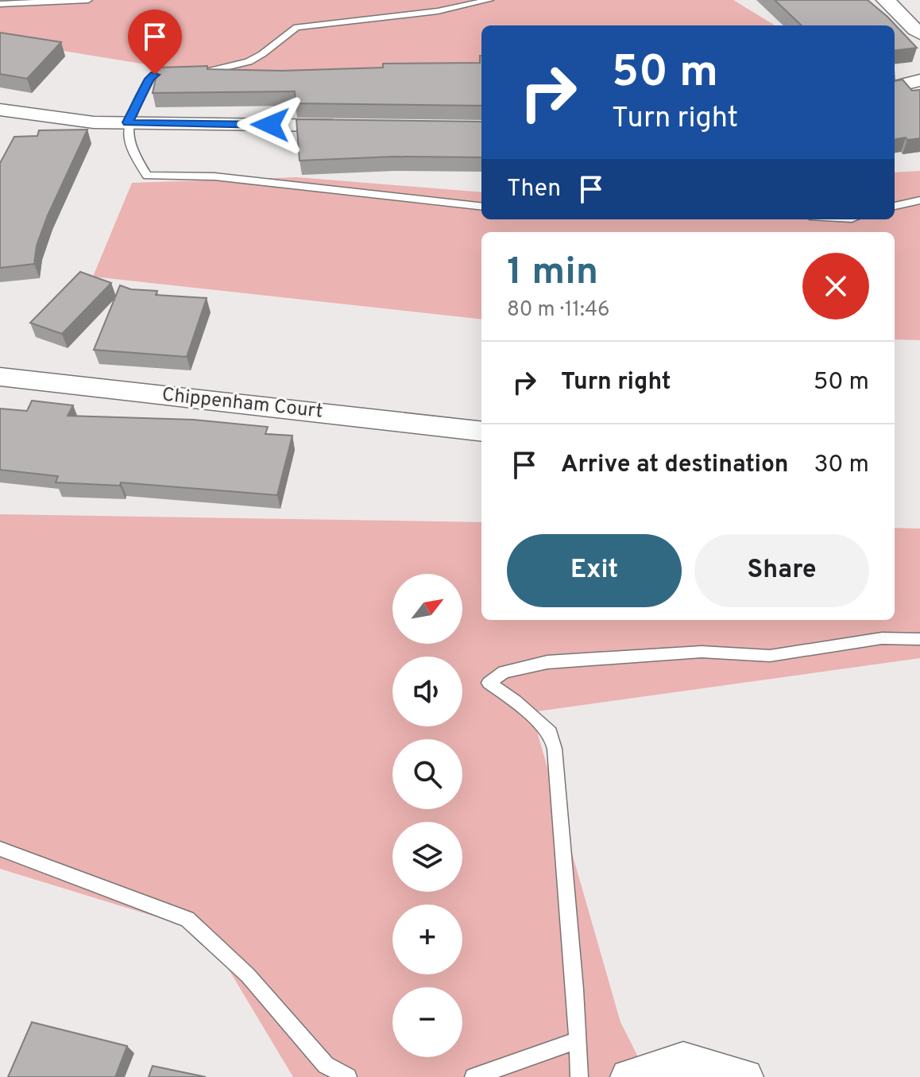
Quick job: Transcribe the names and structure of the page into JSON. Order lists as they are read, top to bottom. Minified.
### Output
{"streets":{"street":["Chippenham Court"]},"north":"top right","page":{"turn":["50 m","Turn right"],"then":"Then","heading":["1 min","80 m · 11:46"],"list":[{"name":"Turn right","value":"50 m"},{"name":"Arrive at destination","value":"30 m"}],"buttons":["Exit","Share"],"map_buttons":["+","−"]}}
